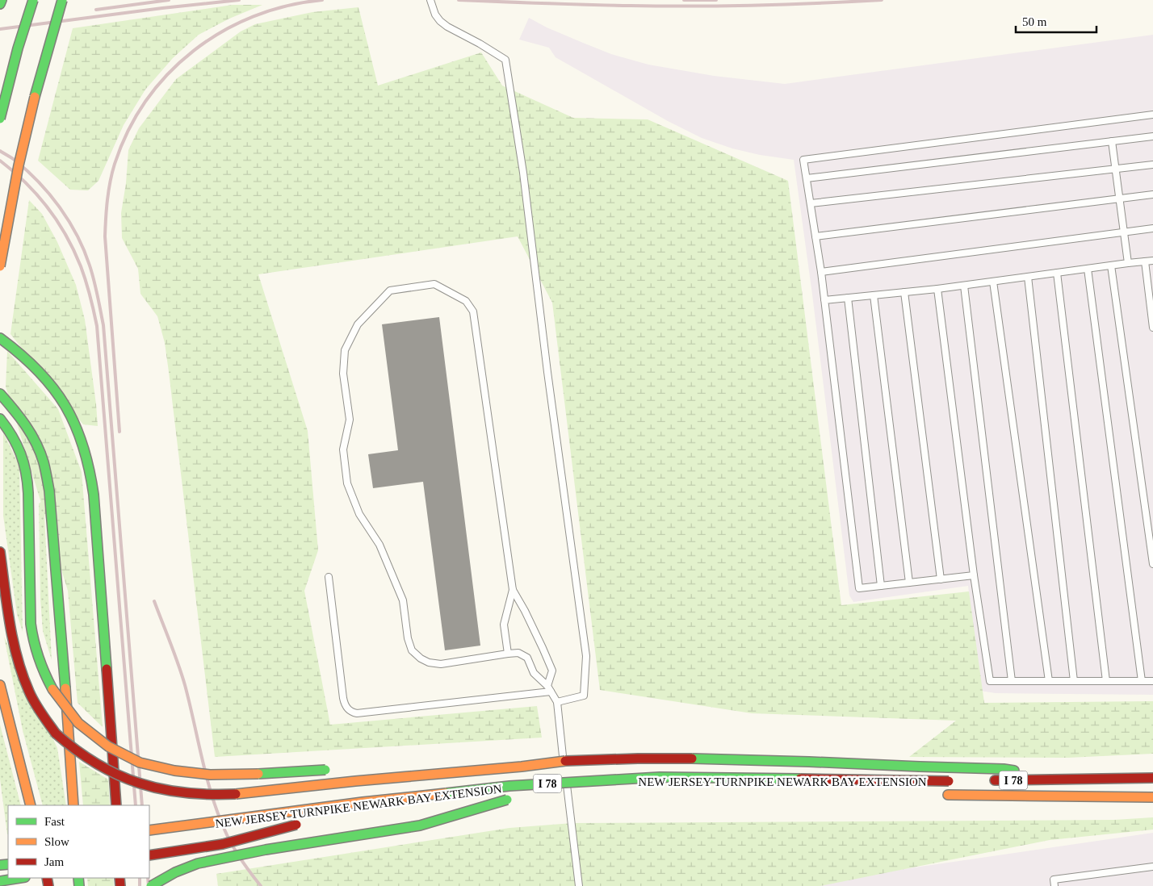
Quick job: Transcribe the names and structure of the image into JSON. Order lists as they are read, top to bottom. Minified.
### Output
{"streets":{"highway":["I 78","NEW JERSEY TURNPIKE NEWARK BAY EXTENSION"]},"legend":["Fast","Slow","Jam"],"scale_bar":"50 m"}
